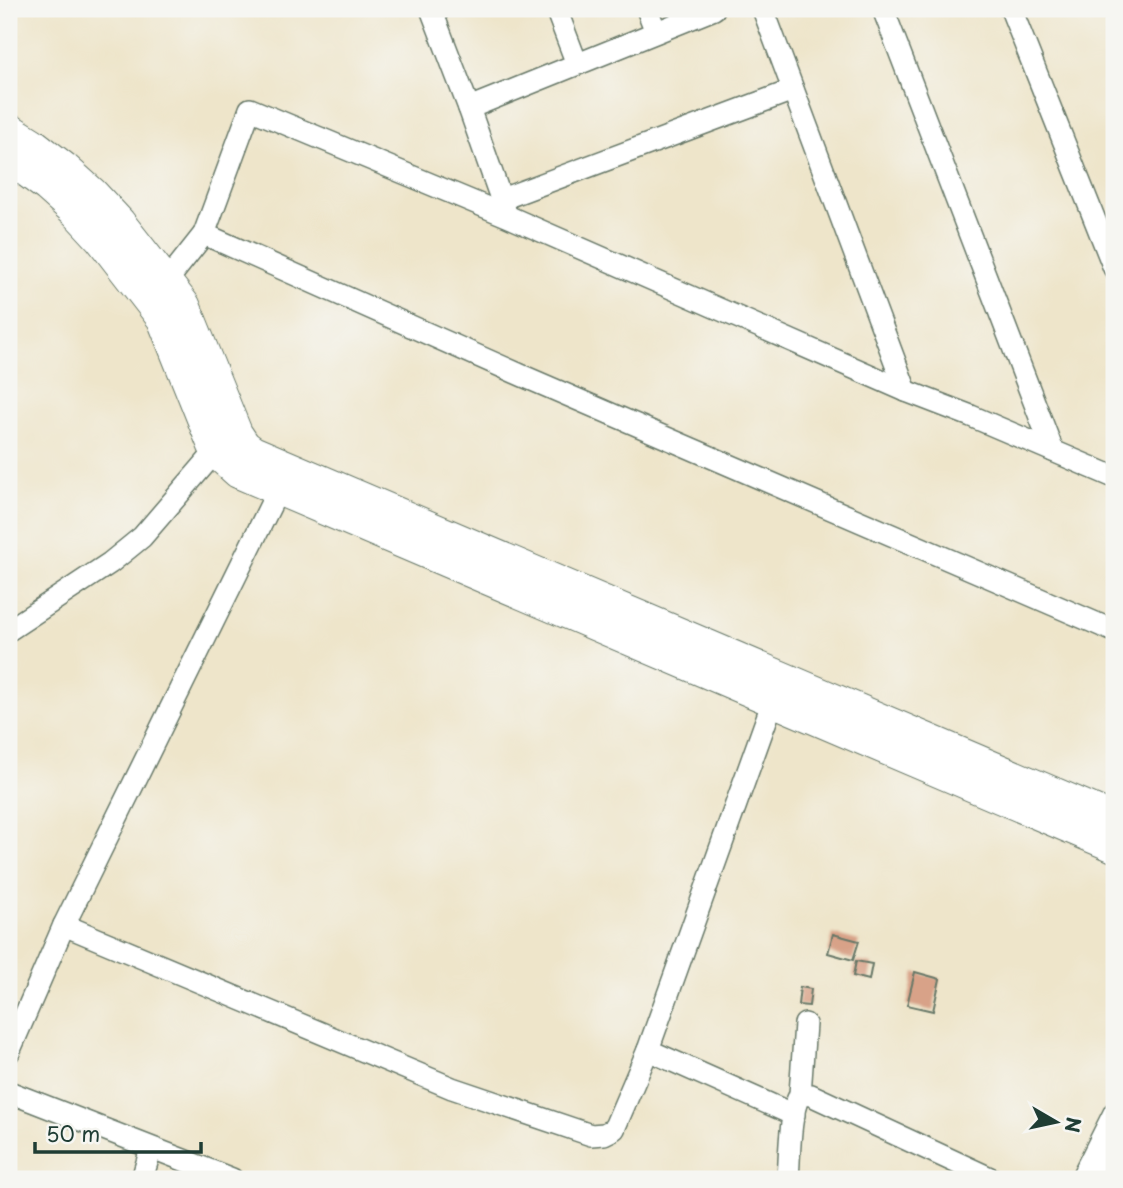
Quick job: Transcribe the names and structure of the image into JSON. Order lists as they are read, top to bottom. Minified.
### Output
{"scale_bar":"50 m","north":"right"}
